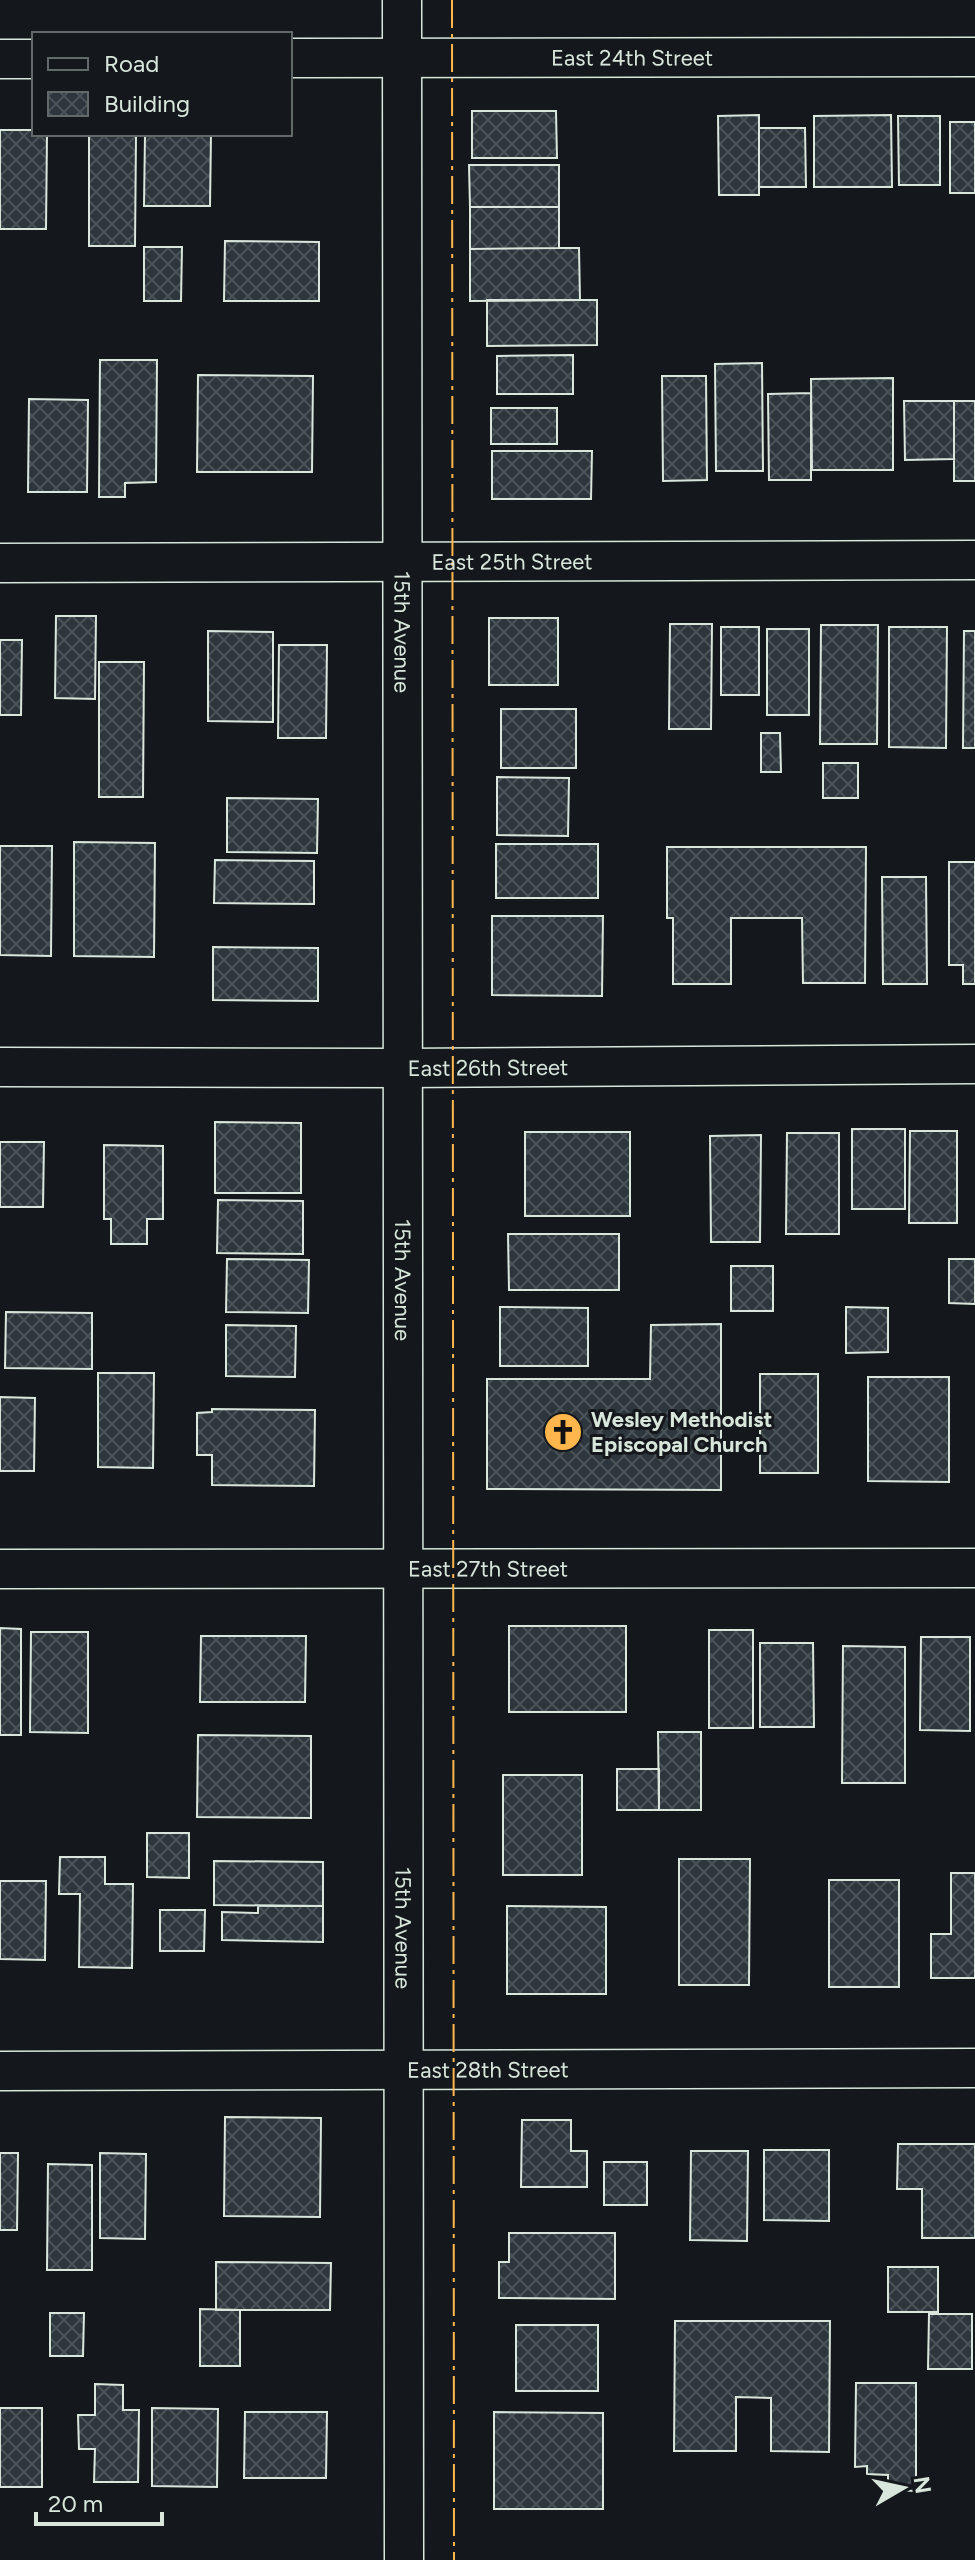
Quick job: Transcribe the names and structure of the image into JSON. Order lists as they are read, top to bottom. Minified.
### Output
{"streets":{"street":["East 24th Street","East 25th Street","15th Avenue","East 26th Street","East 27th Street","East 28th Street"]},"crossings":[["East 24th Street","15th Avenue"],["East 25th Street","15th Avenue"],["15th Avenue","East 26th Street"],["15th Avenue","East 27th Street"],["15th Avenue","East 28th Street"]],"places":{"church":["Wesley Methodist Episcopal Church"]},"legend":["Road","Building"],"scale_bar":"20 m","north":"right"}
